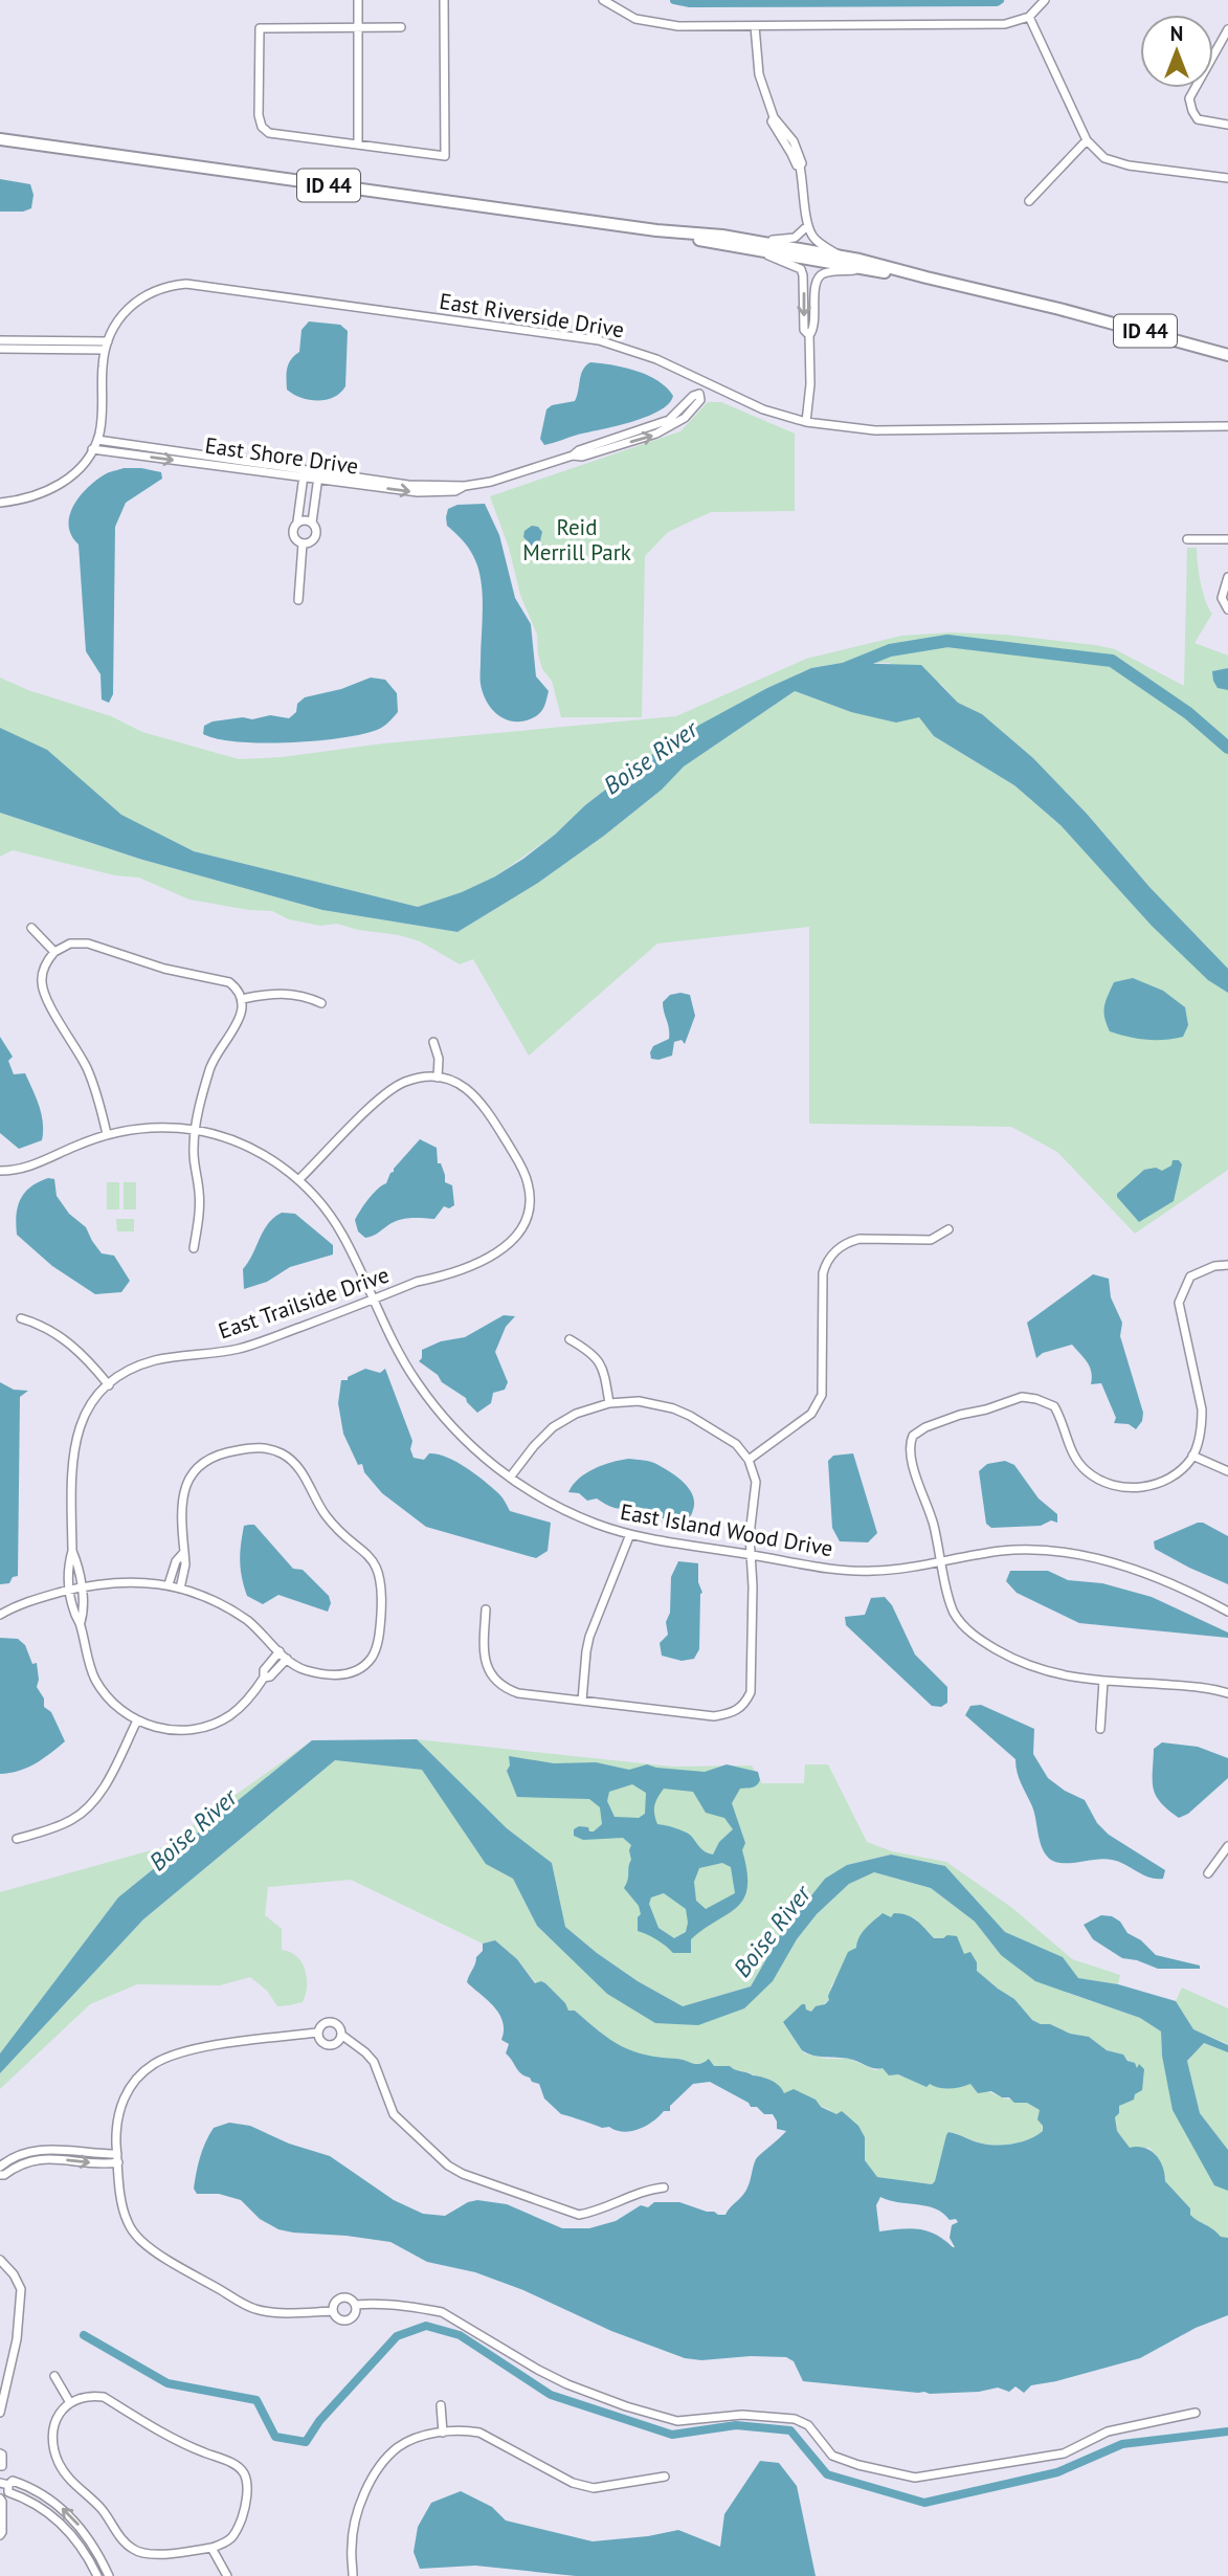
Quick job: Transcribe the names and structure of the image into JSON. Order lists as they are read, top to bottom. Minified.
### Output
{"streets":{"highway":["ID 44"],"street":["East Riverside Drive","East Shore Drive","East Trailside Drive","East Island Wood Drive"]},"crossings":[["East Riverside Drive","East Shore Drive"],["East Trailside Drive","East Island Wood Drive"]],"water":["Boise River"],"parks":["Reid Merrill Park"],"north":"top"}
